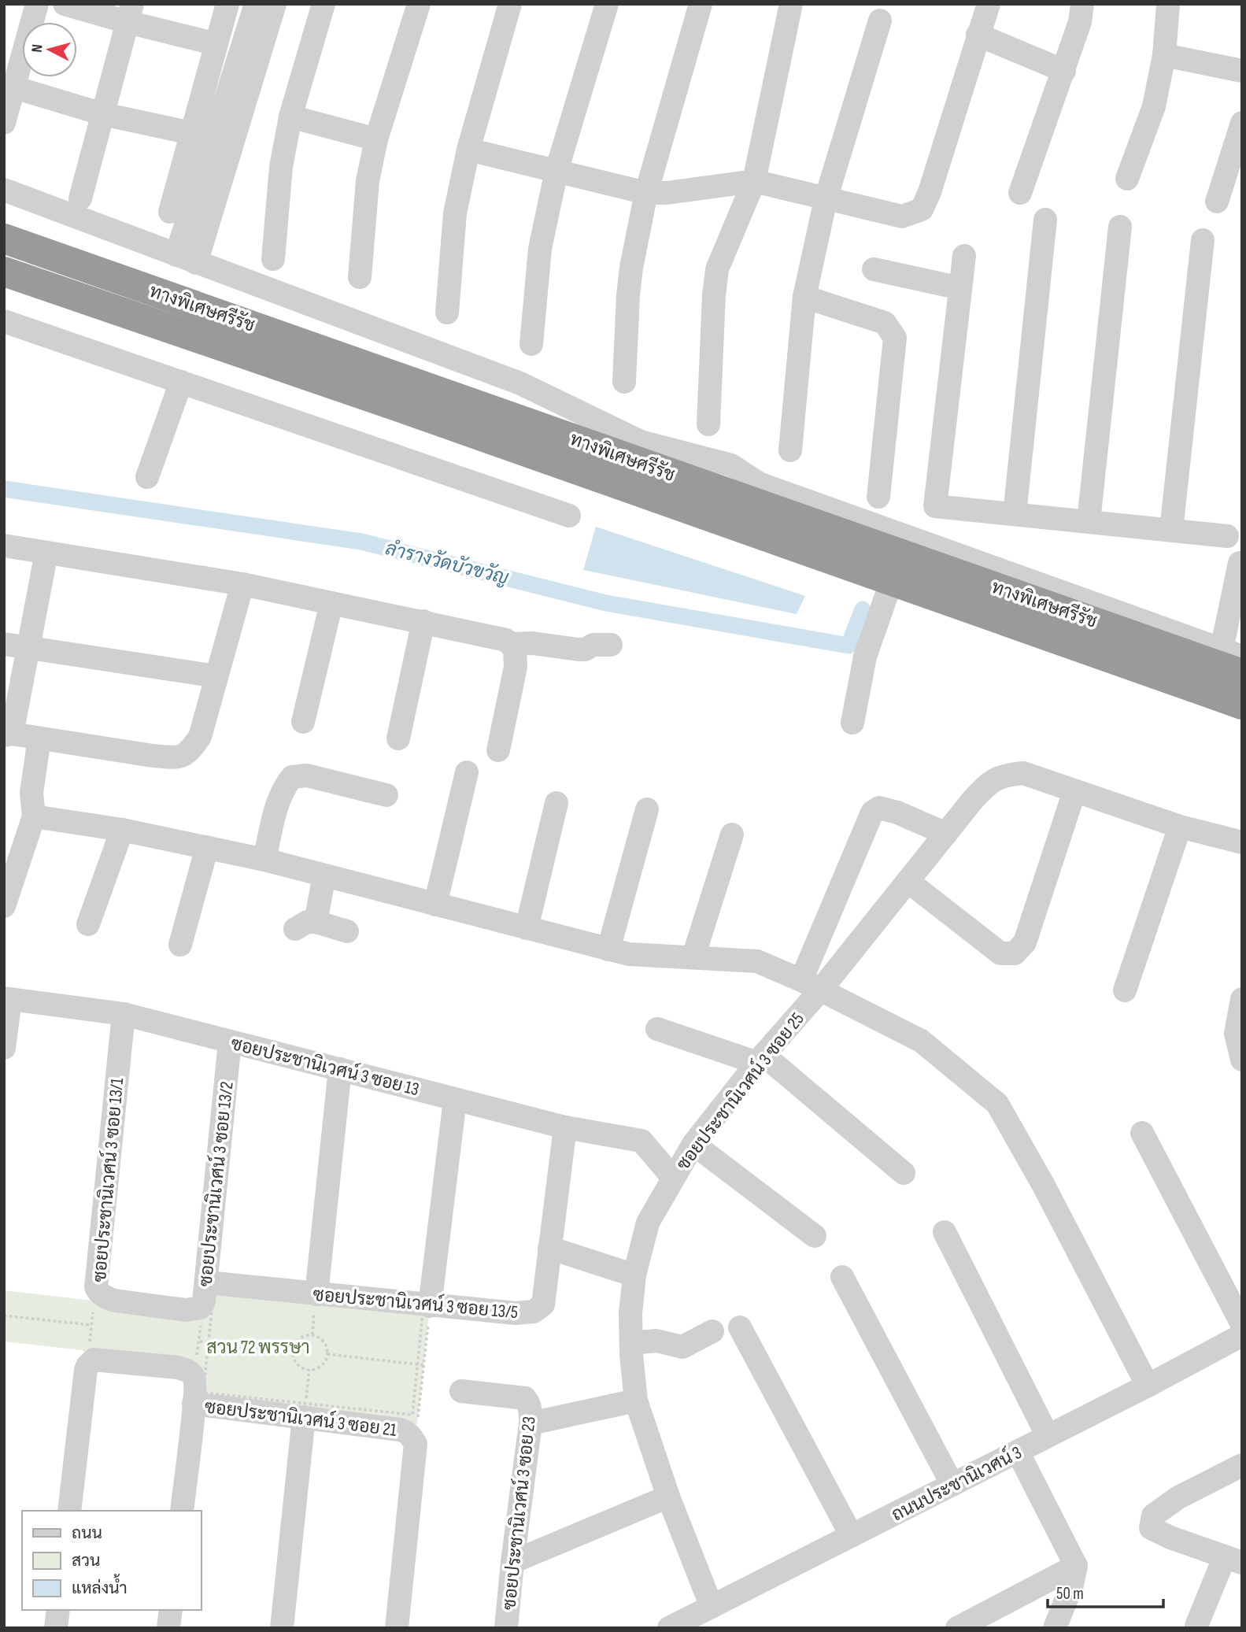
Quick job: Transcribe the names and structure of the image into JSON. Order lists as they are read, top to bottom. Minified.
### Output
{"streets":{"highway":["ทางพิเศษศรีรัช"],"street":["ซอยประชานิเวศน์ 3 ซอย 13","ซอยประชานิเวศน์ 3 ซอย 25","ซอยประชานิเวศน์ 3 ซอย 13/1","ซอยประชานิเวศน์ 3 ซอย 13/2","ซอยประชานิเวศน์ 3 ซอย 13/5","ซอยประชานิเวศน์ 3 ซอย 21","ถนนประชานิเวศน์ 3","ซอยประชานิเวศน์ 3 ซอย 23"]},"crossings":[["ซอยประชานิเวศน์ 3 ซอย 13","ซอยประชานิเวศน์ 3 ซอย 25"],["ซอยประชานิเวศน์ 3 ซอย 13","ซอยประชานิเวศน์ 3 ซอย 13/1"],["ซอยประชานิเวศน์ 3 ซอย 13","ซอยประชานิเวศน์ 3 ซอย 13/2"],["ซอยประชานิเวศน์ 3 ซอย 13","ซอยประชานิเวศน์ 3 ซอย 13/5"],["ซอยประชานิเวศน์ 3 ซอย 25","ถนนประชานิเวศน์ 3"],["ซอยประชานิเวศน์ 3 ซอย 13/1","ซอยประชานิเวศน์ 3 ซอย 13/2"],["ซอยประชานิเวศน์ 3 ซอย 13/2","ซอยประชานิเวศน์ 3 ซอย 13/5"]],"water":["ลำรางวัดบัวขวัญ"],"parks":["สวน 72 พรรษา"],"legend":["ถนน","สวน","แหล่งน้ำ"],"scale_bar":"50 m","north":"left"}
